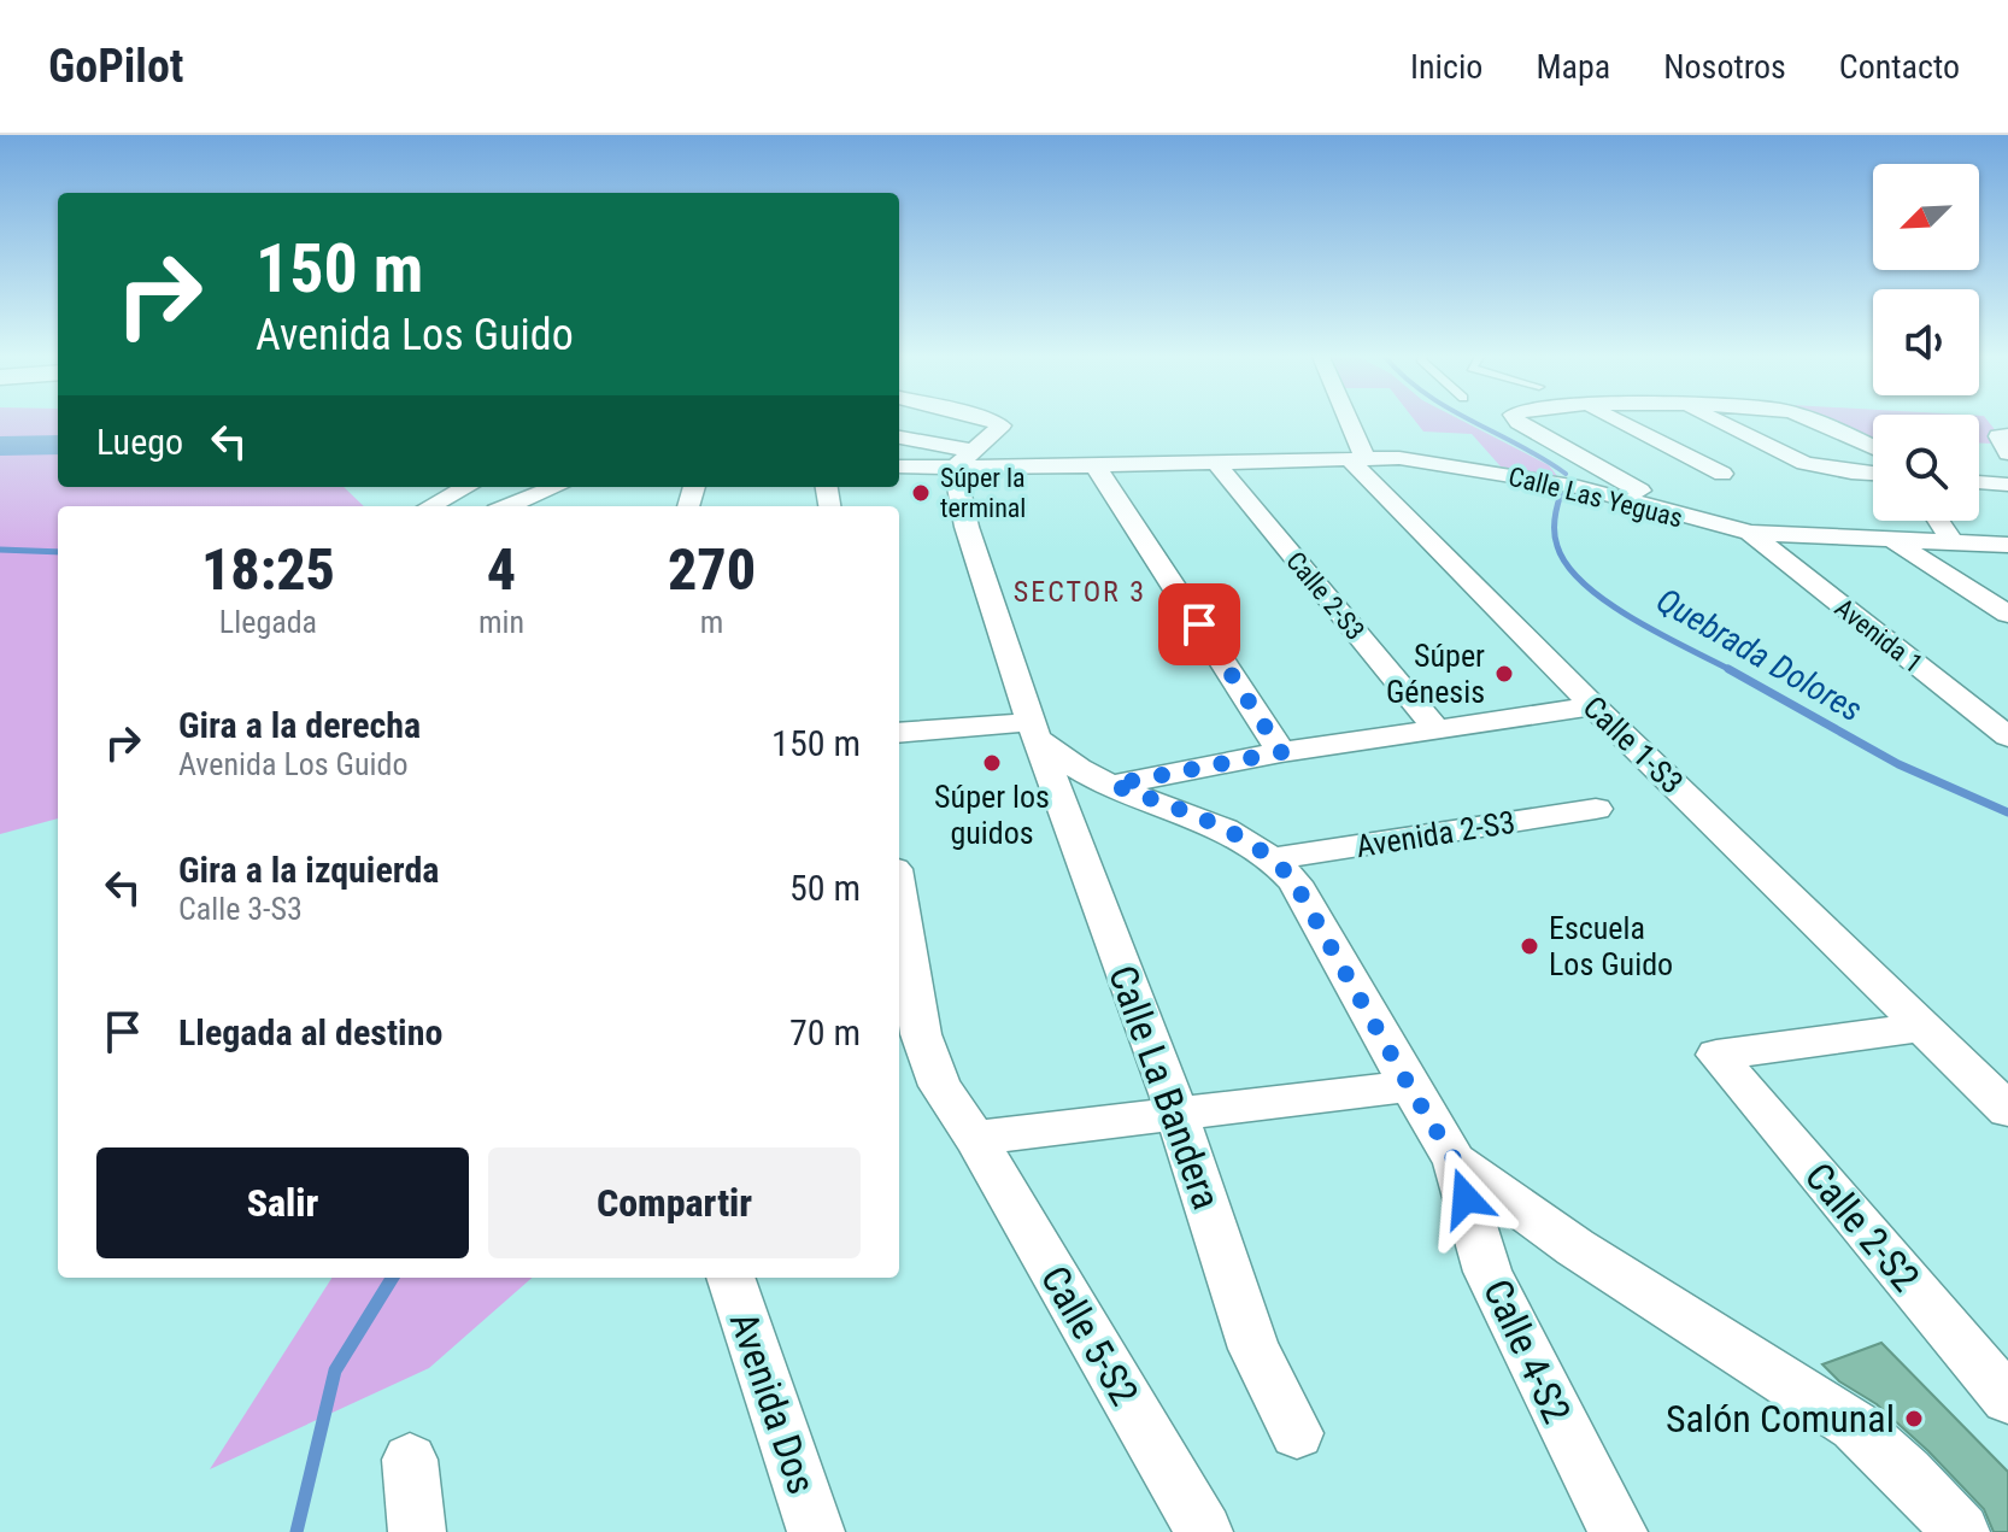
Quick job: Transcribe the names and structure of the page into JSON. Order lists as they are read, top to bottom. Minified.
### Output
{"streets":{"street":["Calle Las Yeguas","Calle 2-S3","Avenida 1","Calle 1-S3","Avenida 2-S3","Calle La Bandera","Calle 2-S2","Calle 5-S2","Calle 4-S2","Avenida Dos"]},"crossings":[["Calle Las Yeguas","Calle 2-S3"],["Calle Las Yeguas","Avenida 1"],["Calle Las Yeguas","Calle 1-S3"],["Calle Las Yeguas","Calle La Bandera"],["Calle 1-S3","Calle 2-S2"]],"districts":["SECTOR 3"],"water":["Quebrada Dolores"],"places":["Súper la terminal","Súper Génesis","Súper los guidos","Escuela Los Guido","Salón Comunal"],"north":"bottom left","page":{"header":"GoPilot","nav":["Inicio","Mapa","Nosotros","Contacto"],"turn":["150 m","Avenida Los Guido"],"then":"Luego","eta":["18:25","Llegada","4","min","270","m"],"list":[{"name":"Gira a la derecha","note":"Avenida Los Guido","value":"150 m"},{"name":"Gira a la izquierda","note":"Calle 3-S3","value":"50 m"},{"name":"Llegada al destino","value":"70 m"}],"buttons":["Salir","Compartir"]}}
